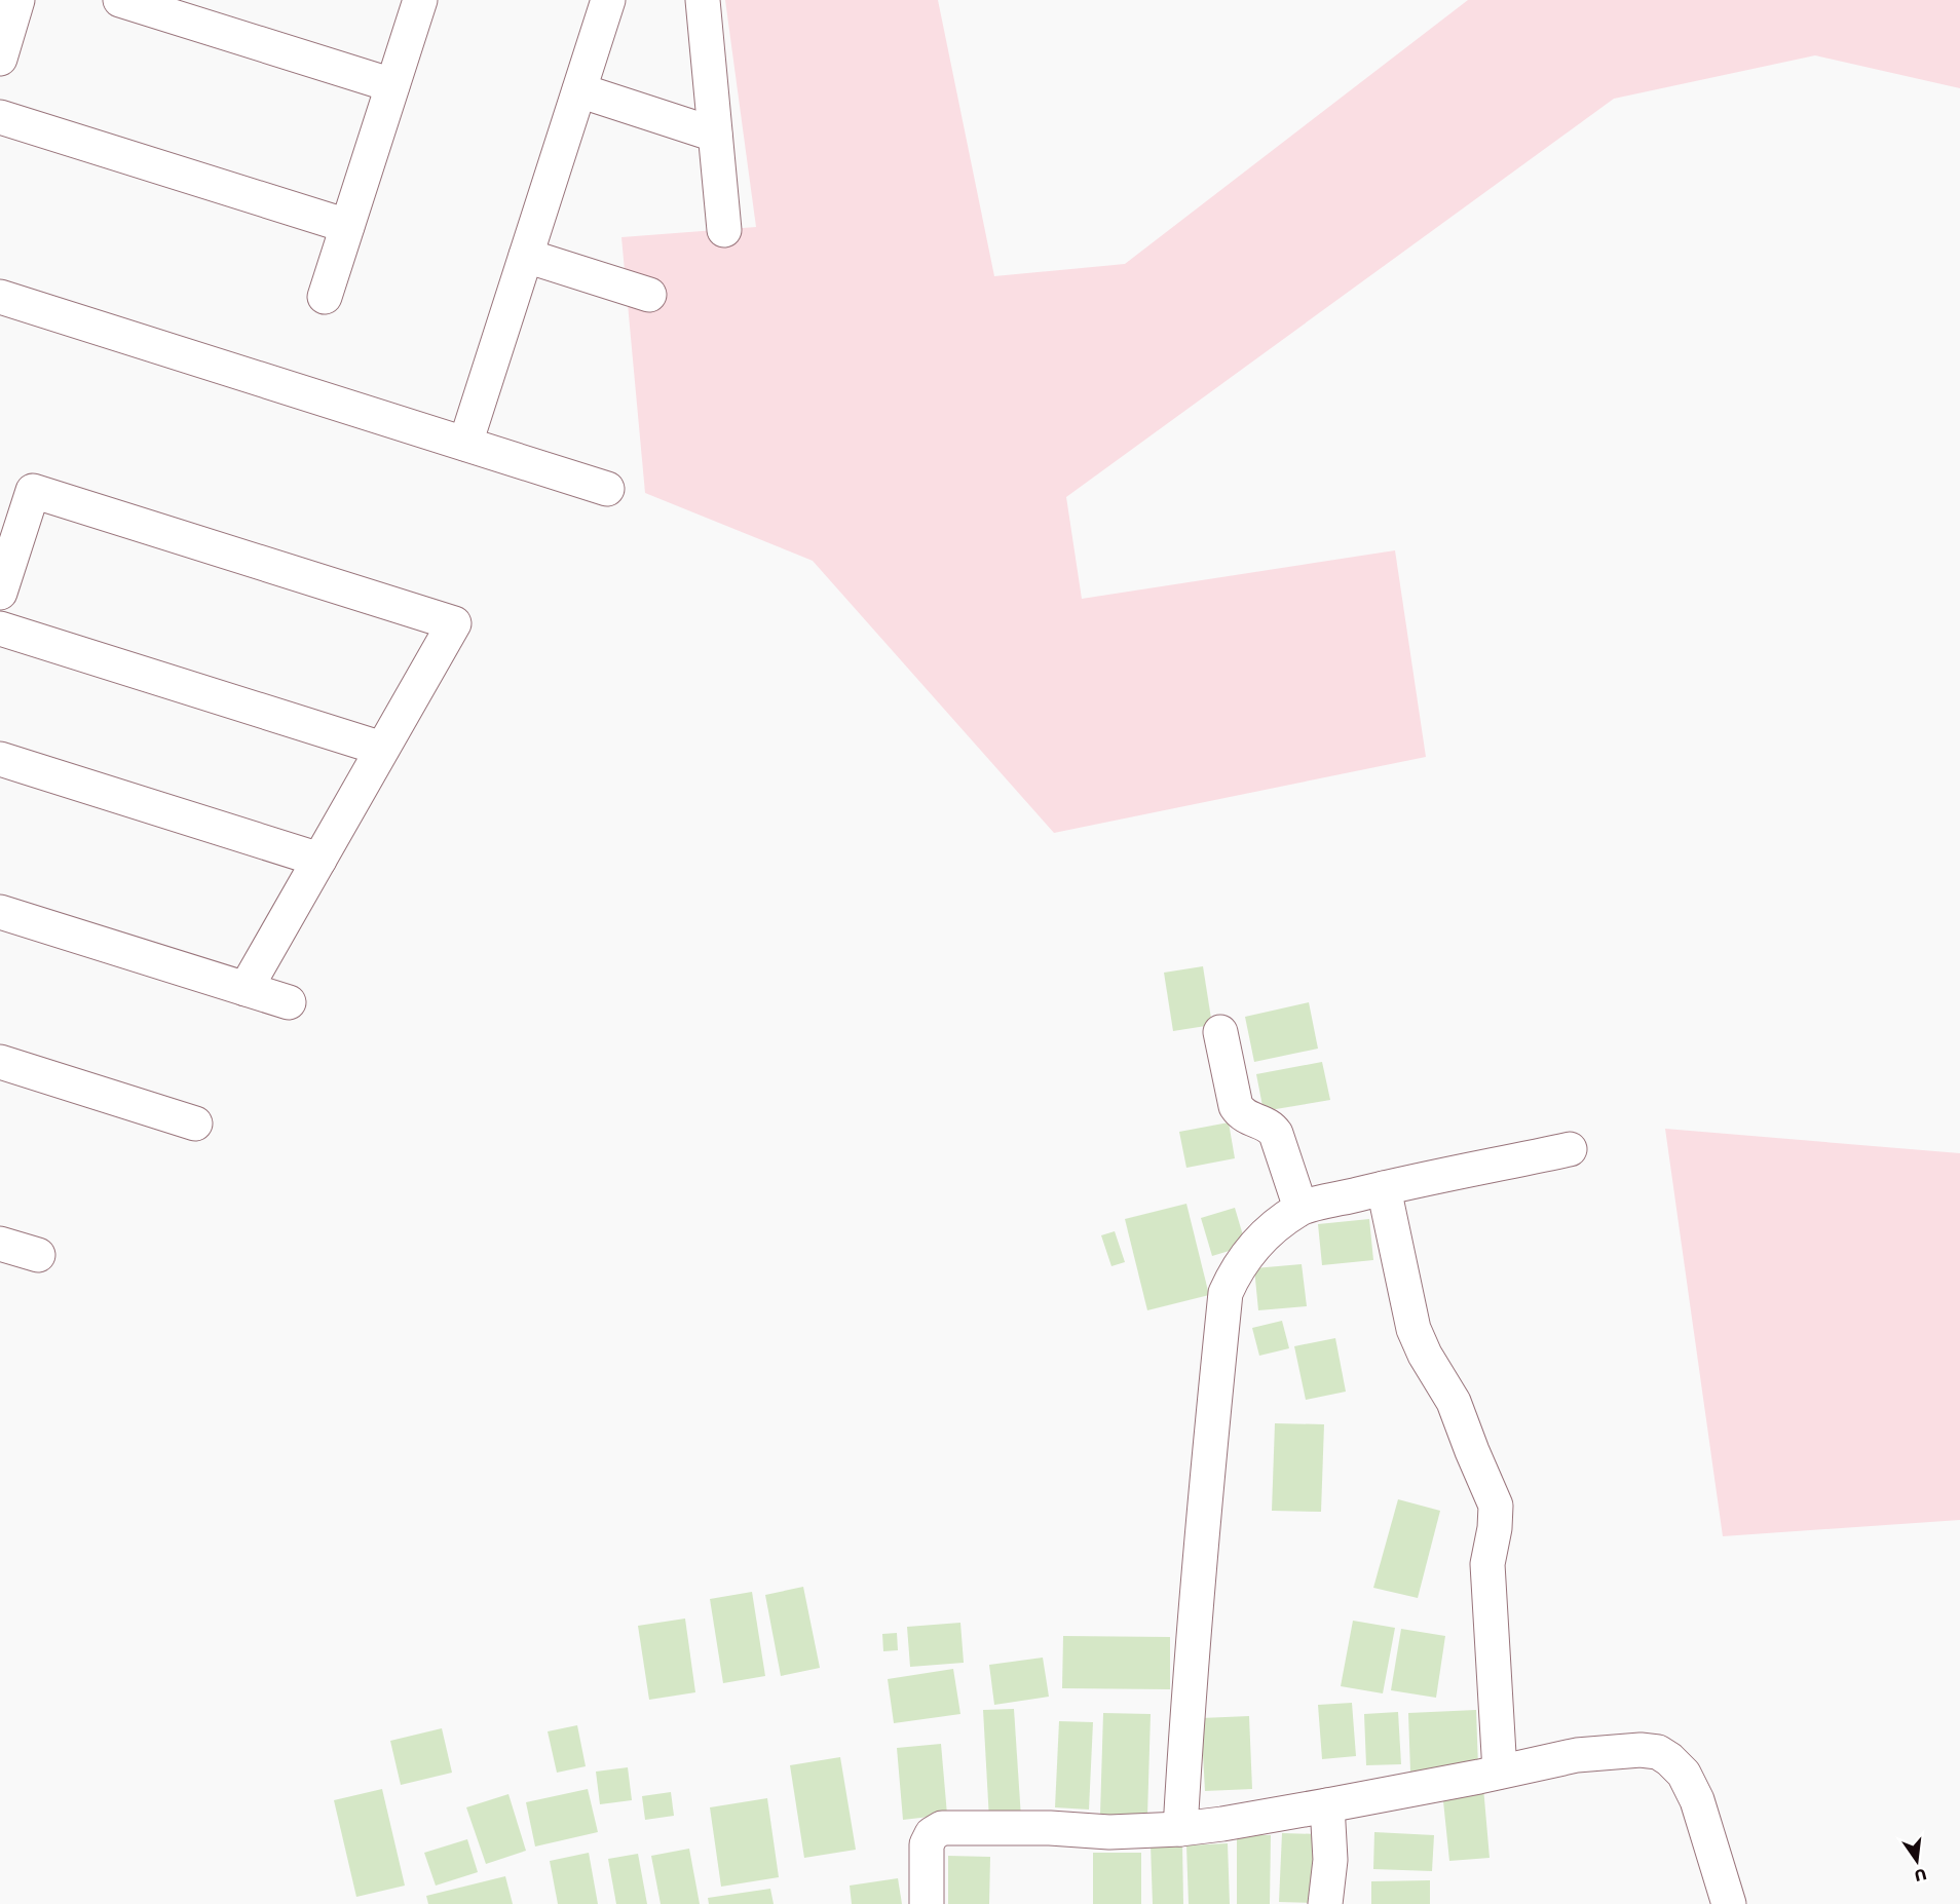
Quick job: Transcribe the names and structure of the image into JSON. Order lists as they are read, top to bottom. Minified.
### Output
{"north":"bottom"}
